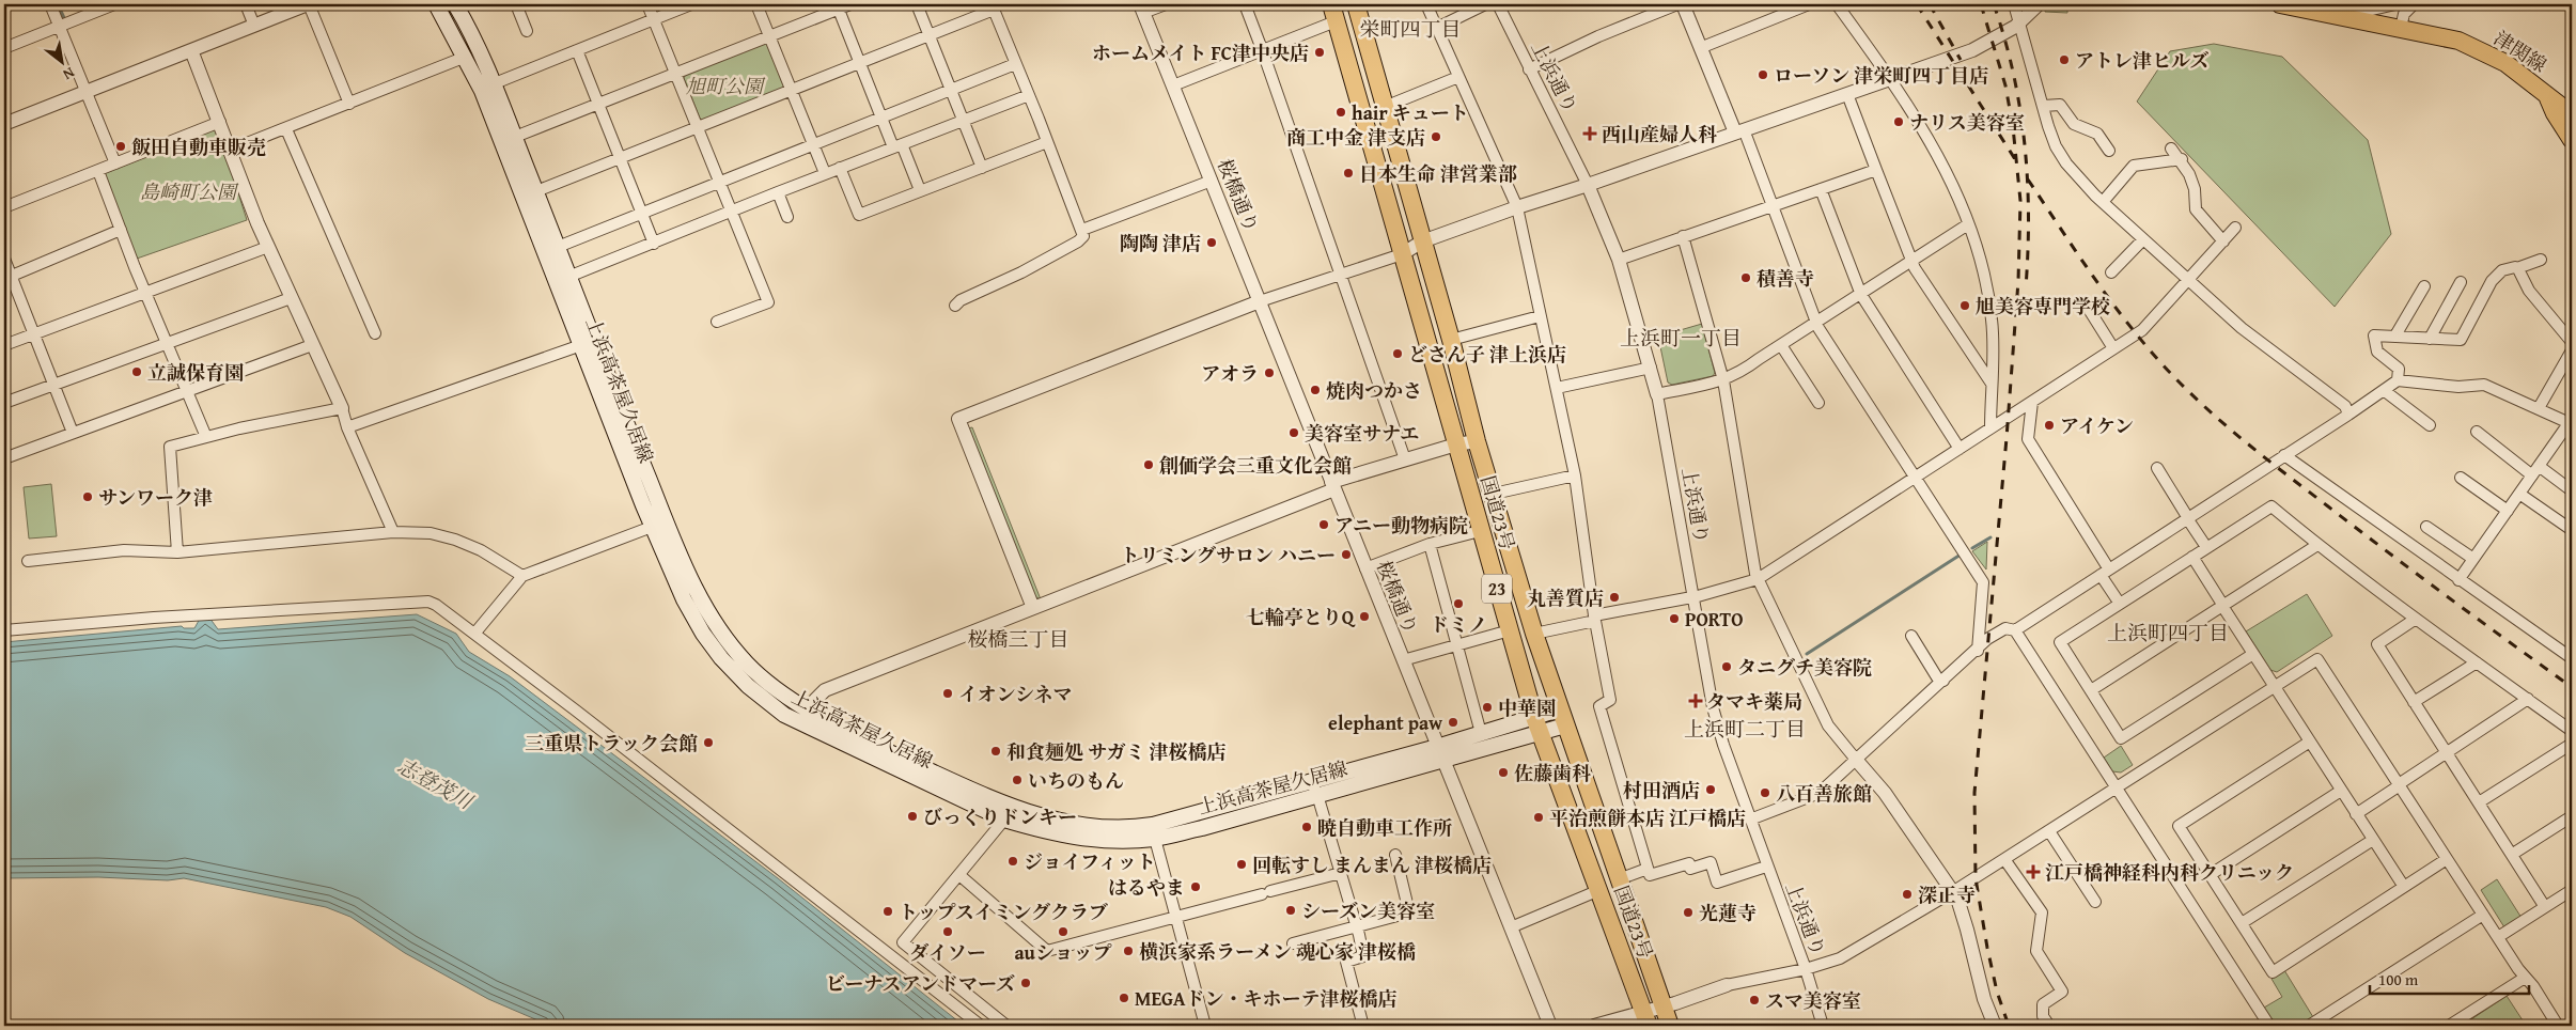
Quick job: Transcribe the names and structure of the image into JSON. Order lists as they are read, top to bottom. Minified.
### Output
{"streets":{"main road":["津関線","上浜高茶屋久居線","国道23号","23"],"street":["上浜通り","桜橋通り"]},"crossings":[["桜橋通り","上浜高茶屋久居線"],["上浜高茶屋久居線","国道23号"]],"districts":["栄町四丁目","上浜町一丁目","上浜町四丁目","桜橋三丁目","上浜町二丁目"],"water":["志登茂川"],"parks":["旭町公園","島崎町公園"],"places":{"other":["ホームメイト FC津中央店","アトレ津ヒルズ","ローソン 津栄町四丁目店","hair キュート","ナリス美容室","商工中金 津支店","飯田自動車販売","日本生命 津営業部","陶陶 津店","積善寺","旭美容専門学校","どさん子 津上浜店","立誠保育園","アオラ","焼肉つかさ","アイケン","美容室サナエ","創価学会三重文化会館","サンワーク津","アニー動物病院","トリミングサロン ハニー","丸善質店","ドミノ","七輪亭とりQ","PORTO","タニグチ美容院","イオンシネマ","中華園","elephant paw","三重県トラック会館","和食麺処 サガミ 津桜橋店","佐藤歯科","いちのもん","村田酒店","八百善旅館","びっくりドンキー","平治煎餅本店 江戸橋店","暁自動車工作所","ジョイフィット","回転すし まんまん 津桜橋店","はるやま","深正寺","シーズン美容室","トップスイミングクラブ","光蓮寺","ダイソー","auショップ","横浜家系ラーメン 魂心家 津桜橋","ビーナスアンドマーズ","MEGAドン・キホーテ津桜橋店","スマ美容室"],"health":["西山産婦人科","タマキ薬局","江戸橋神経科内科クリニック"]},"scale_bar":"100 m","north":"bottom right"}
